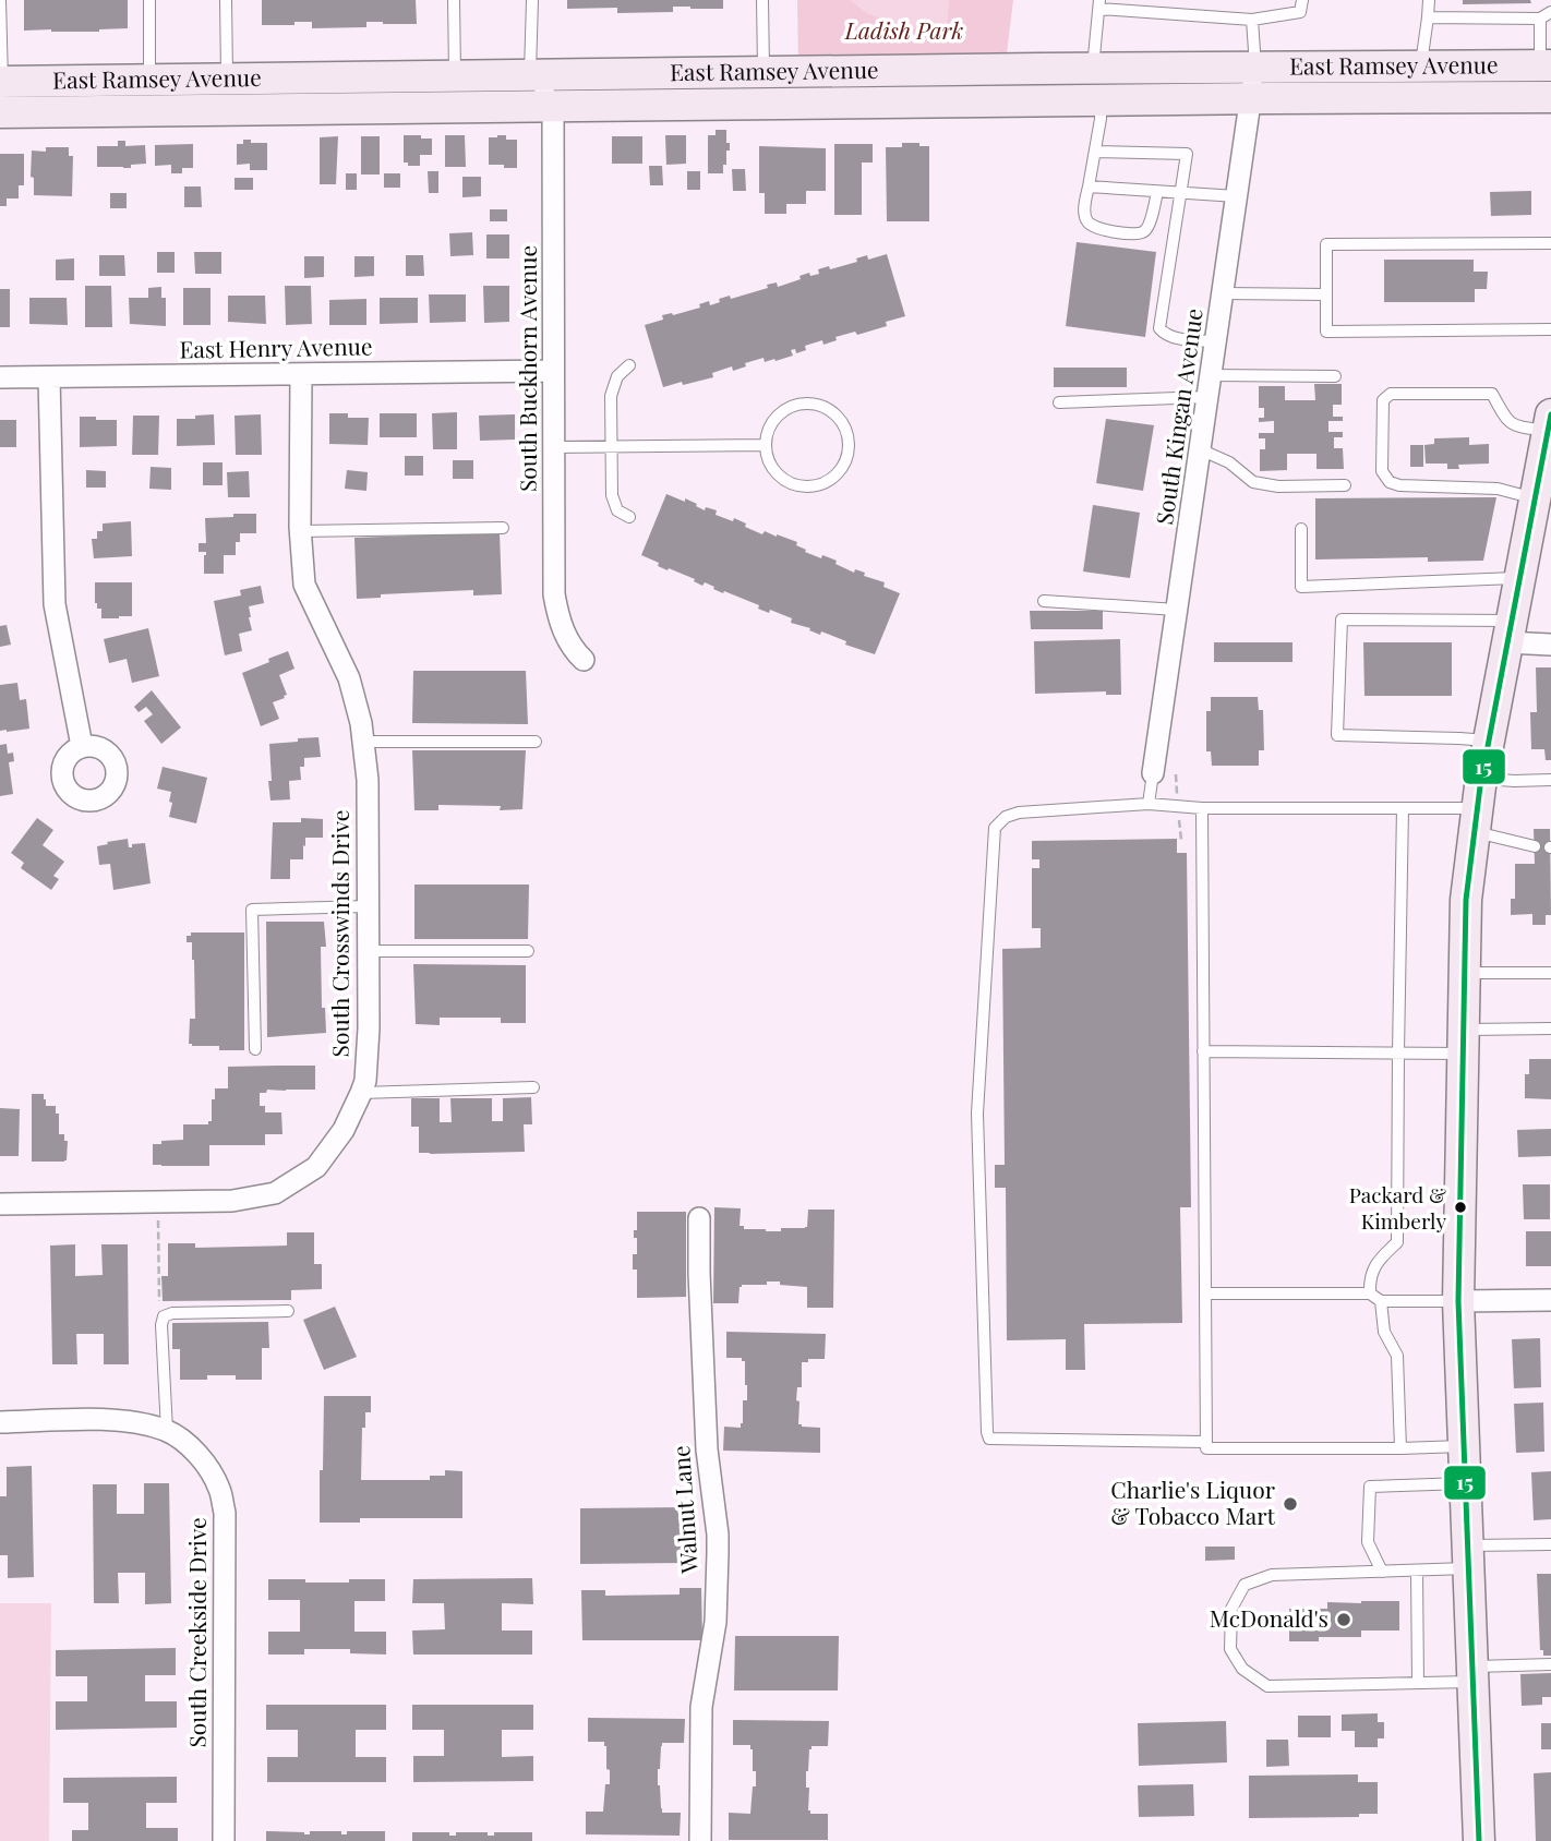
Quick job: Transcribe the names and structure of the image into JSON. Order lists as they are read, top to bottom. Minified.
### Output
{"streets":{"street":["East Ramsey Avenue","East Henry Avenue","South Buckhorn Avenue","South Kingan Avenue","South Crosswinds Drive","Walnut Lane","South Creekside Drive"]},"crossings":[["East Ramsey Avenue","South Buckhorn Avenue"],["East Ramsey Avenue","South Kingan Avenue"],["East Henry Avenue","South Buckhorn Avenue"],["East Henry Avenue","South Crosswinds Drive"]],"parks":["Ladish Park"],"places":["Packard & Kimberly","Charlie's Liquor & Tobacco Mart","McDonald's"],"lines":["transit line 15"]}
